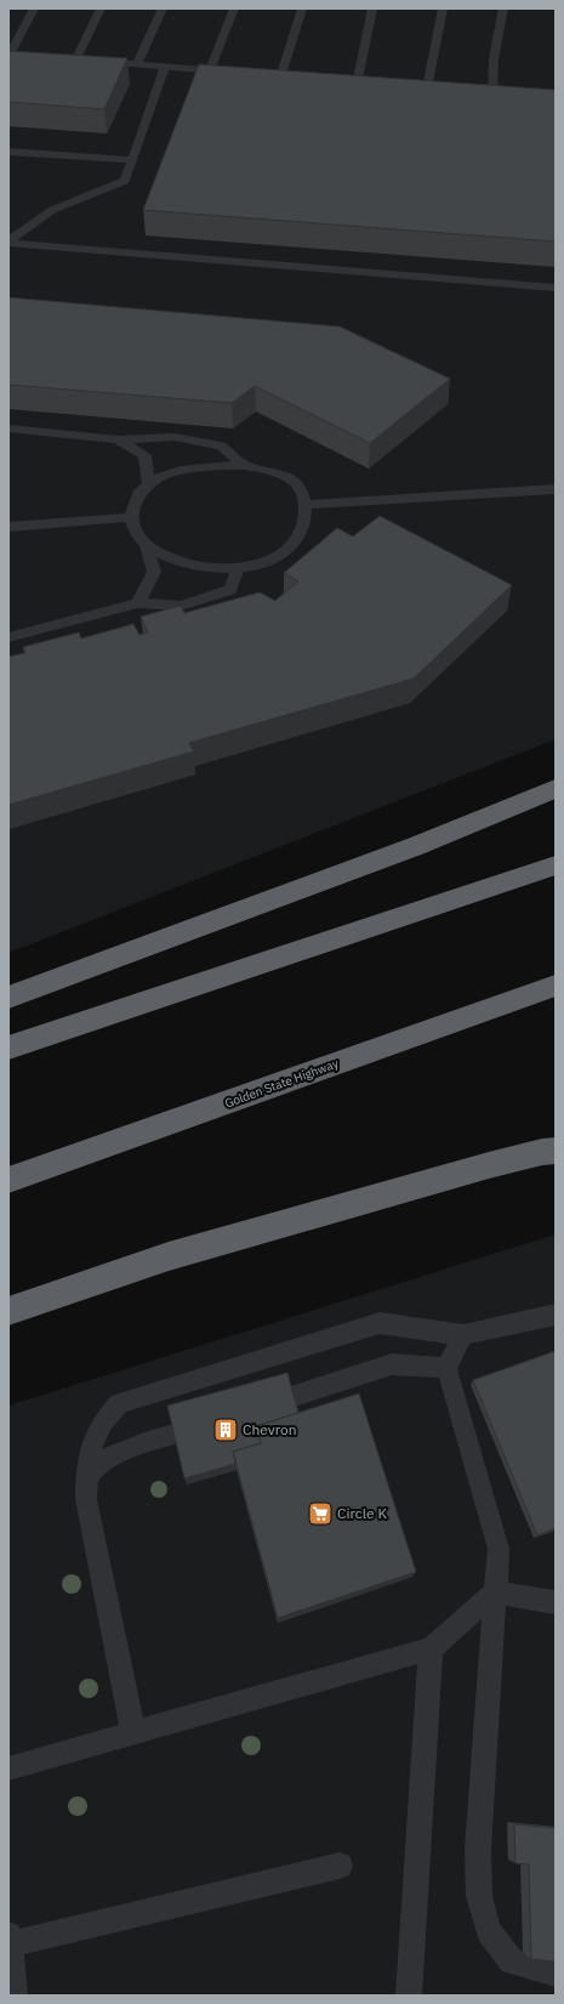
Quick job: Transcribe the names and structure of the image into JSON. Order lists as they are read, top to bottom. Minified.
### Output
{"streets":{"highway":["Golden State Highway"]},"places":{"building":["Chevron"],"supermarket":["Circle K"]}}
